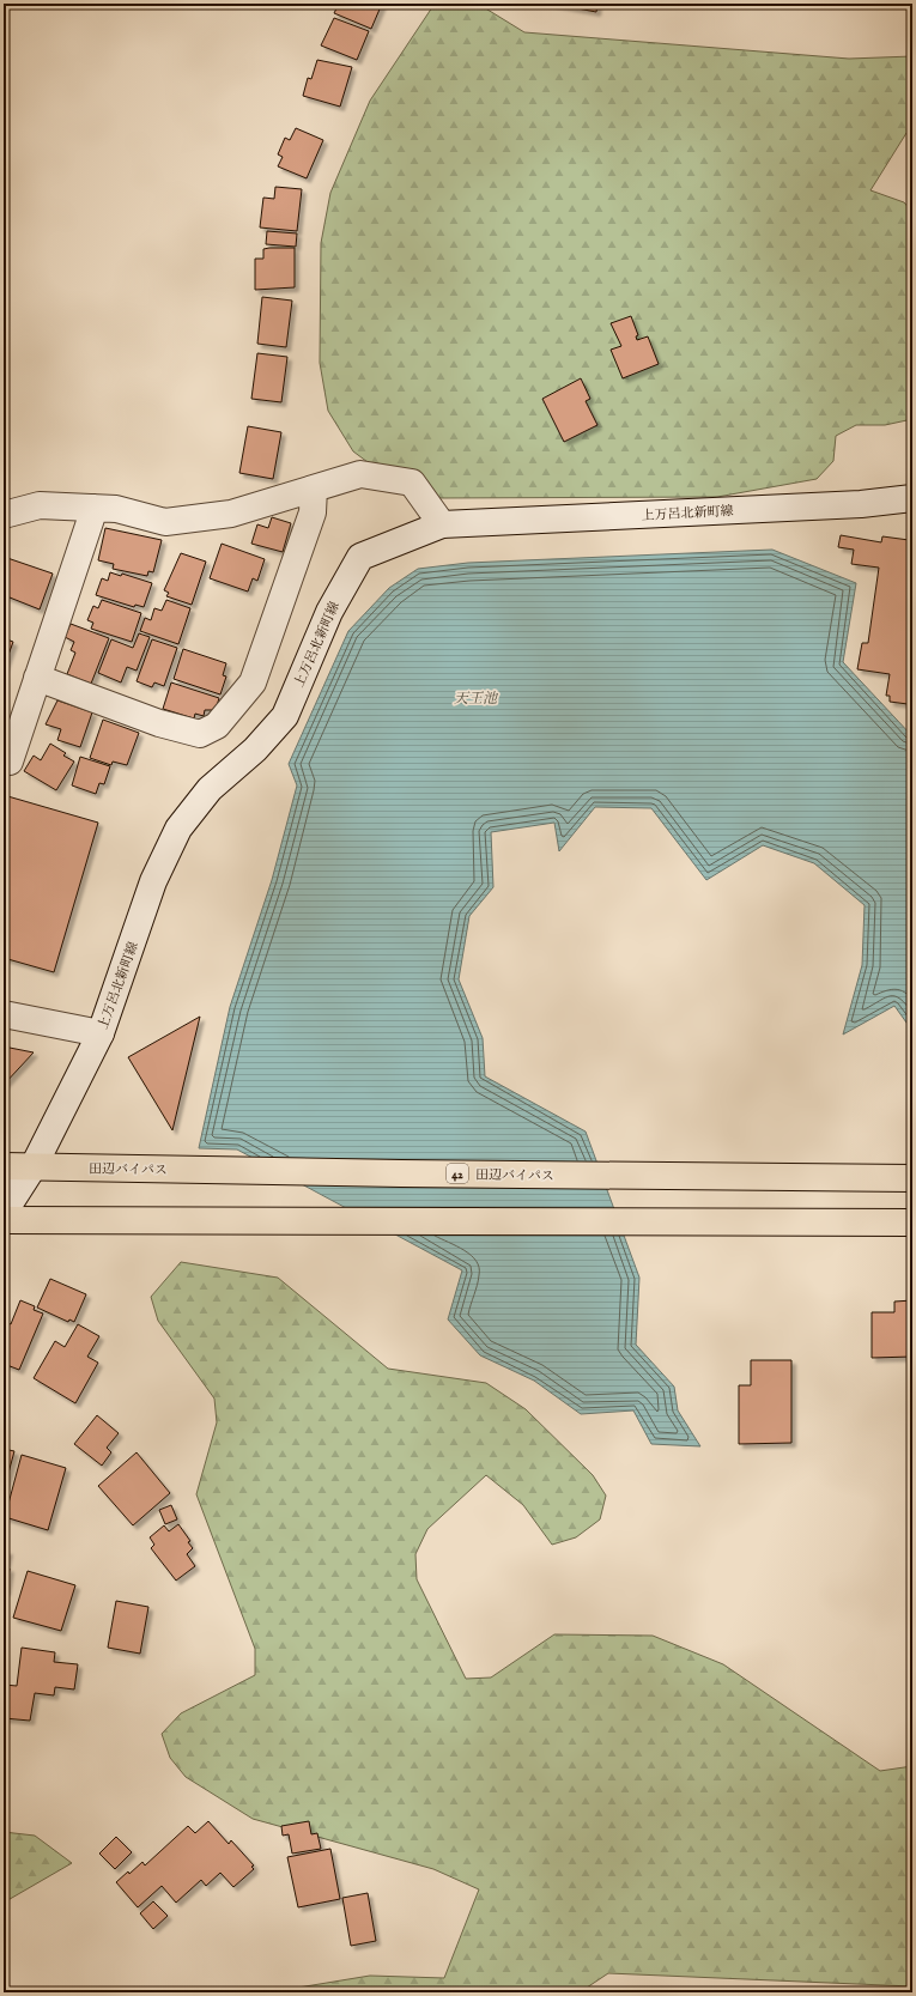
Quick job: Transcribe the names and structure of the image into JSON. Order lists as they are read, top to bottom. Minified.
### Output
{"streets":{"highway":["田辺バイパス","42"],"main road":["上万呂北新町線"]},"crossings":[["上万呂北新町線","田辺バイパス"]],"water":["天王池"]}
